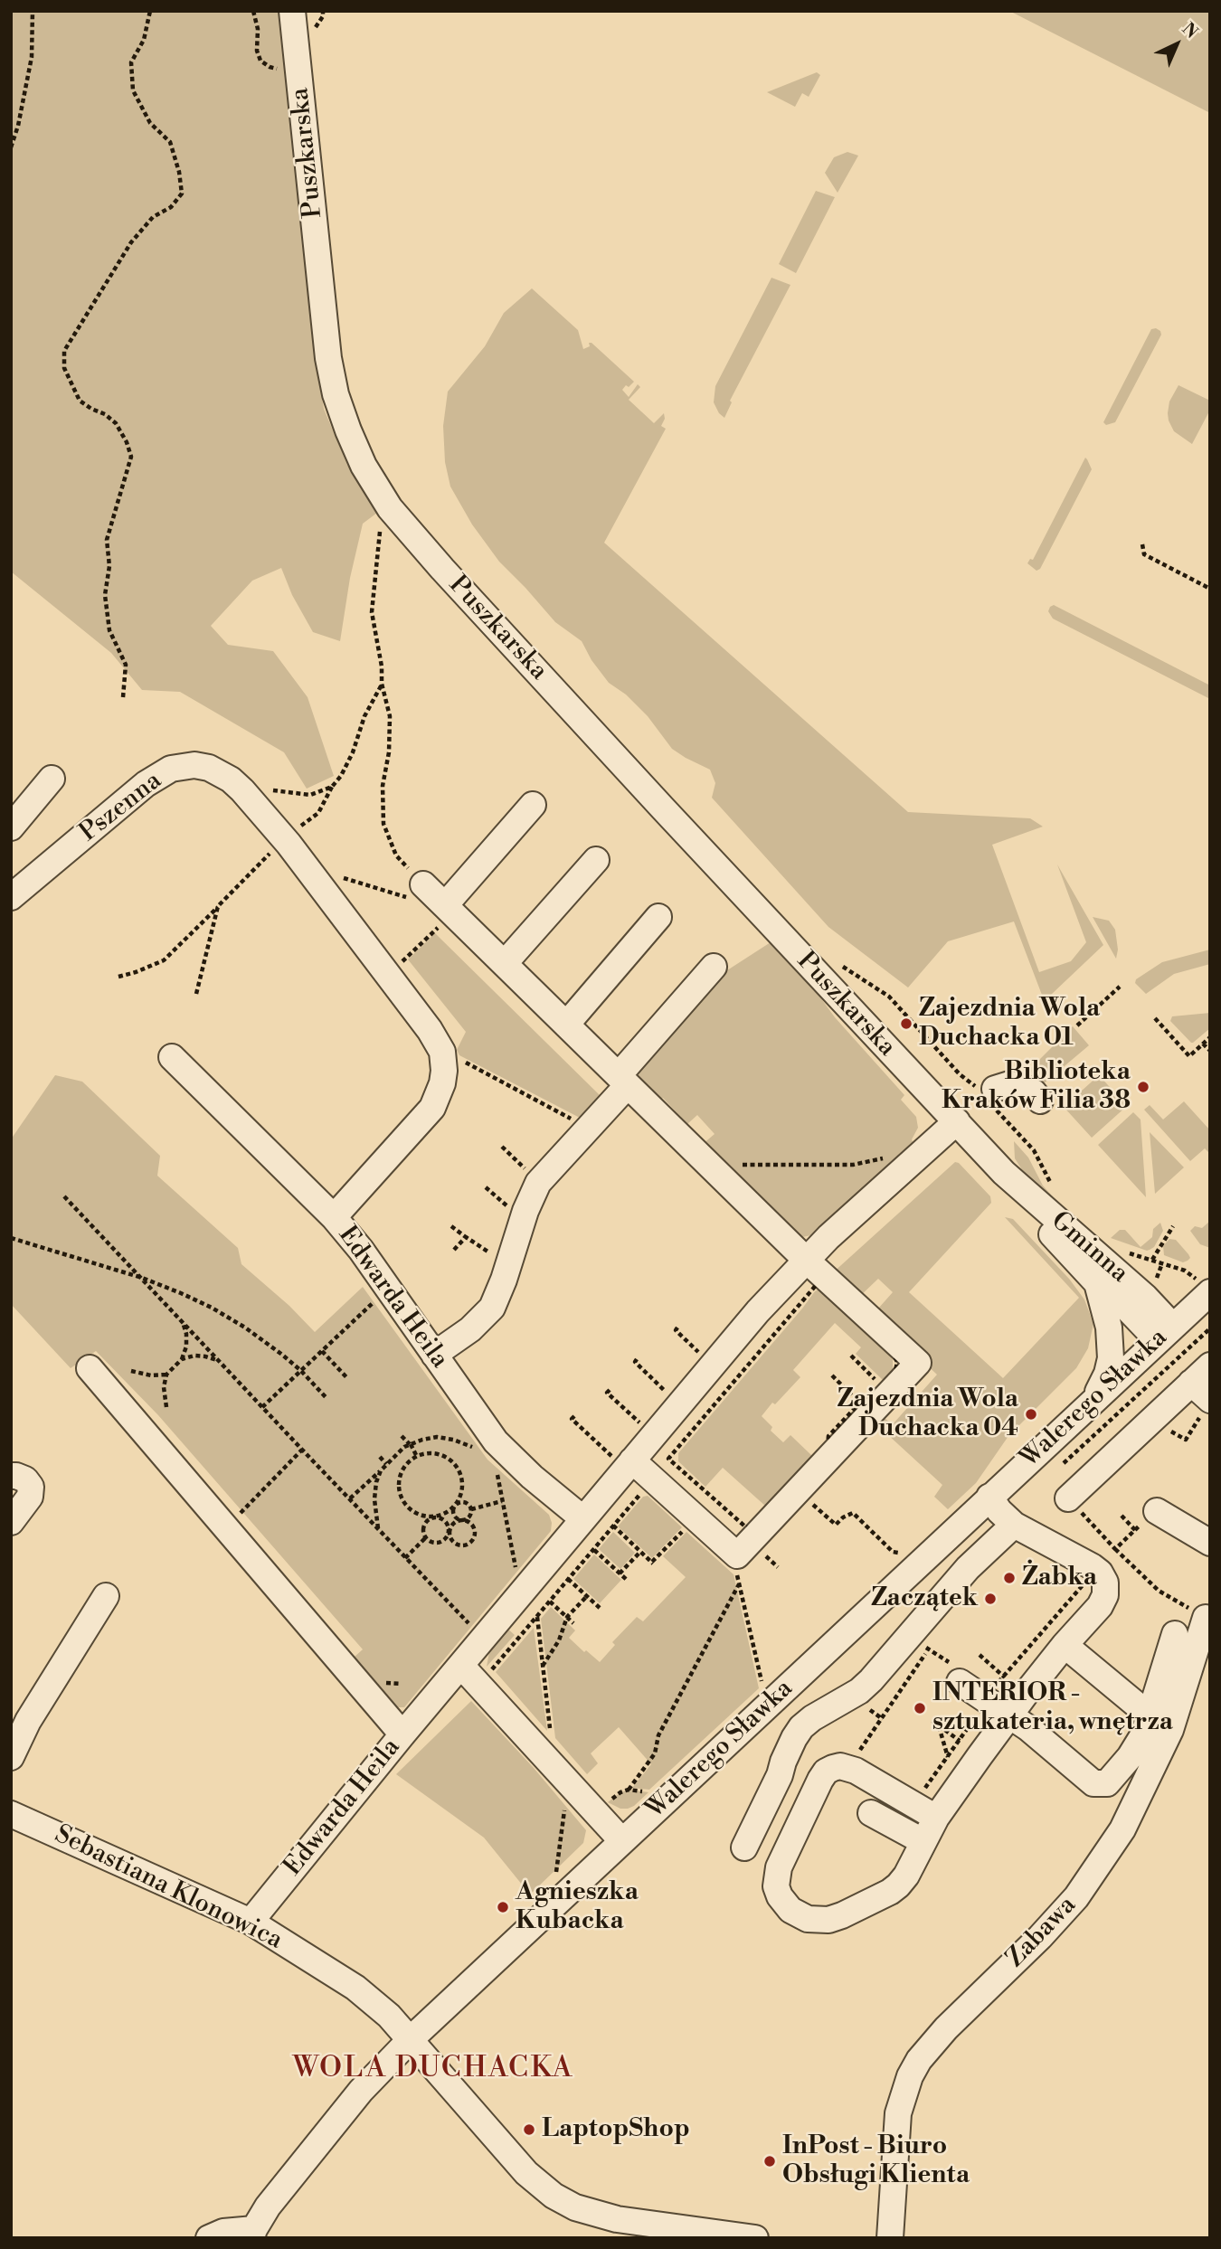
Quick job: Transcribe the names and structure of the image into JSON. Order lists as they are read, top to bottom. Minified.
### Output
{"streets":{"street":["Puszkarska","Pszenna","Gminna","Edwarda Heila","Walerego Sławka","Sebastiana Klonowica","Zabawa"]},"crossings":[["Puszkarska","Gminna"],["Puszkarska","Edwarda Heila"],["Gminna","Edwarda Heila"],["Gminna","Walerego Sławka"],["Edwarda Heila","Sebastiana Klonowica"],["Walerego Sławka","Sebastiana Klonowica"]],"districts":["WOLA DUCHACKA"],"places":["Zajezdnia Wola Duchacka 01","Biblioteka Kraków Filia 38","Zajezdnia Wola Duchacka 04","Żabka","Zaczątek","INTERIOR - sztukateria, wnętrza","Agnieszka Kubacka","LaptopShop","InPost - Biuro Obsługi Klienta"],"north":"top right"}
